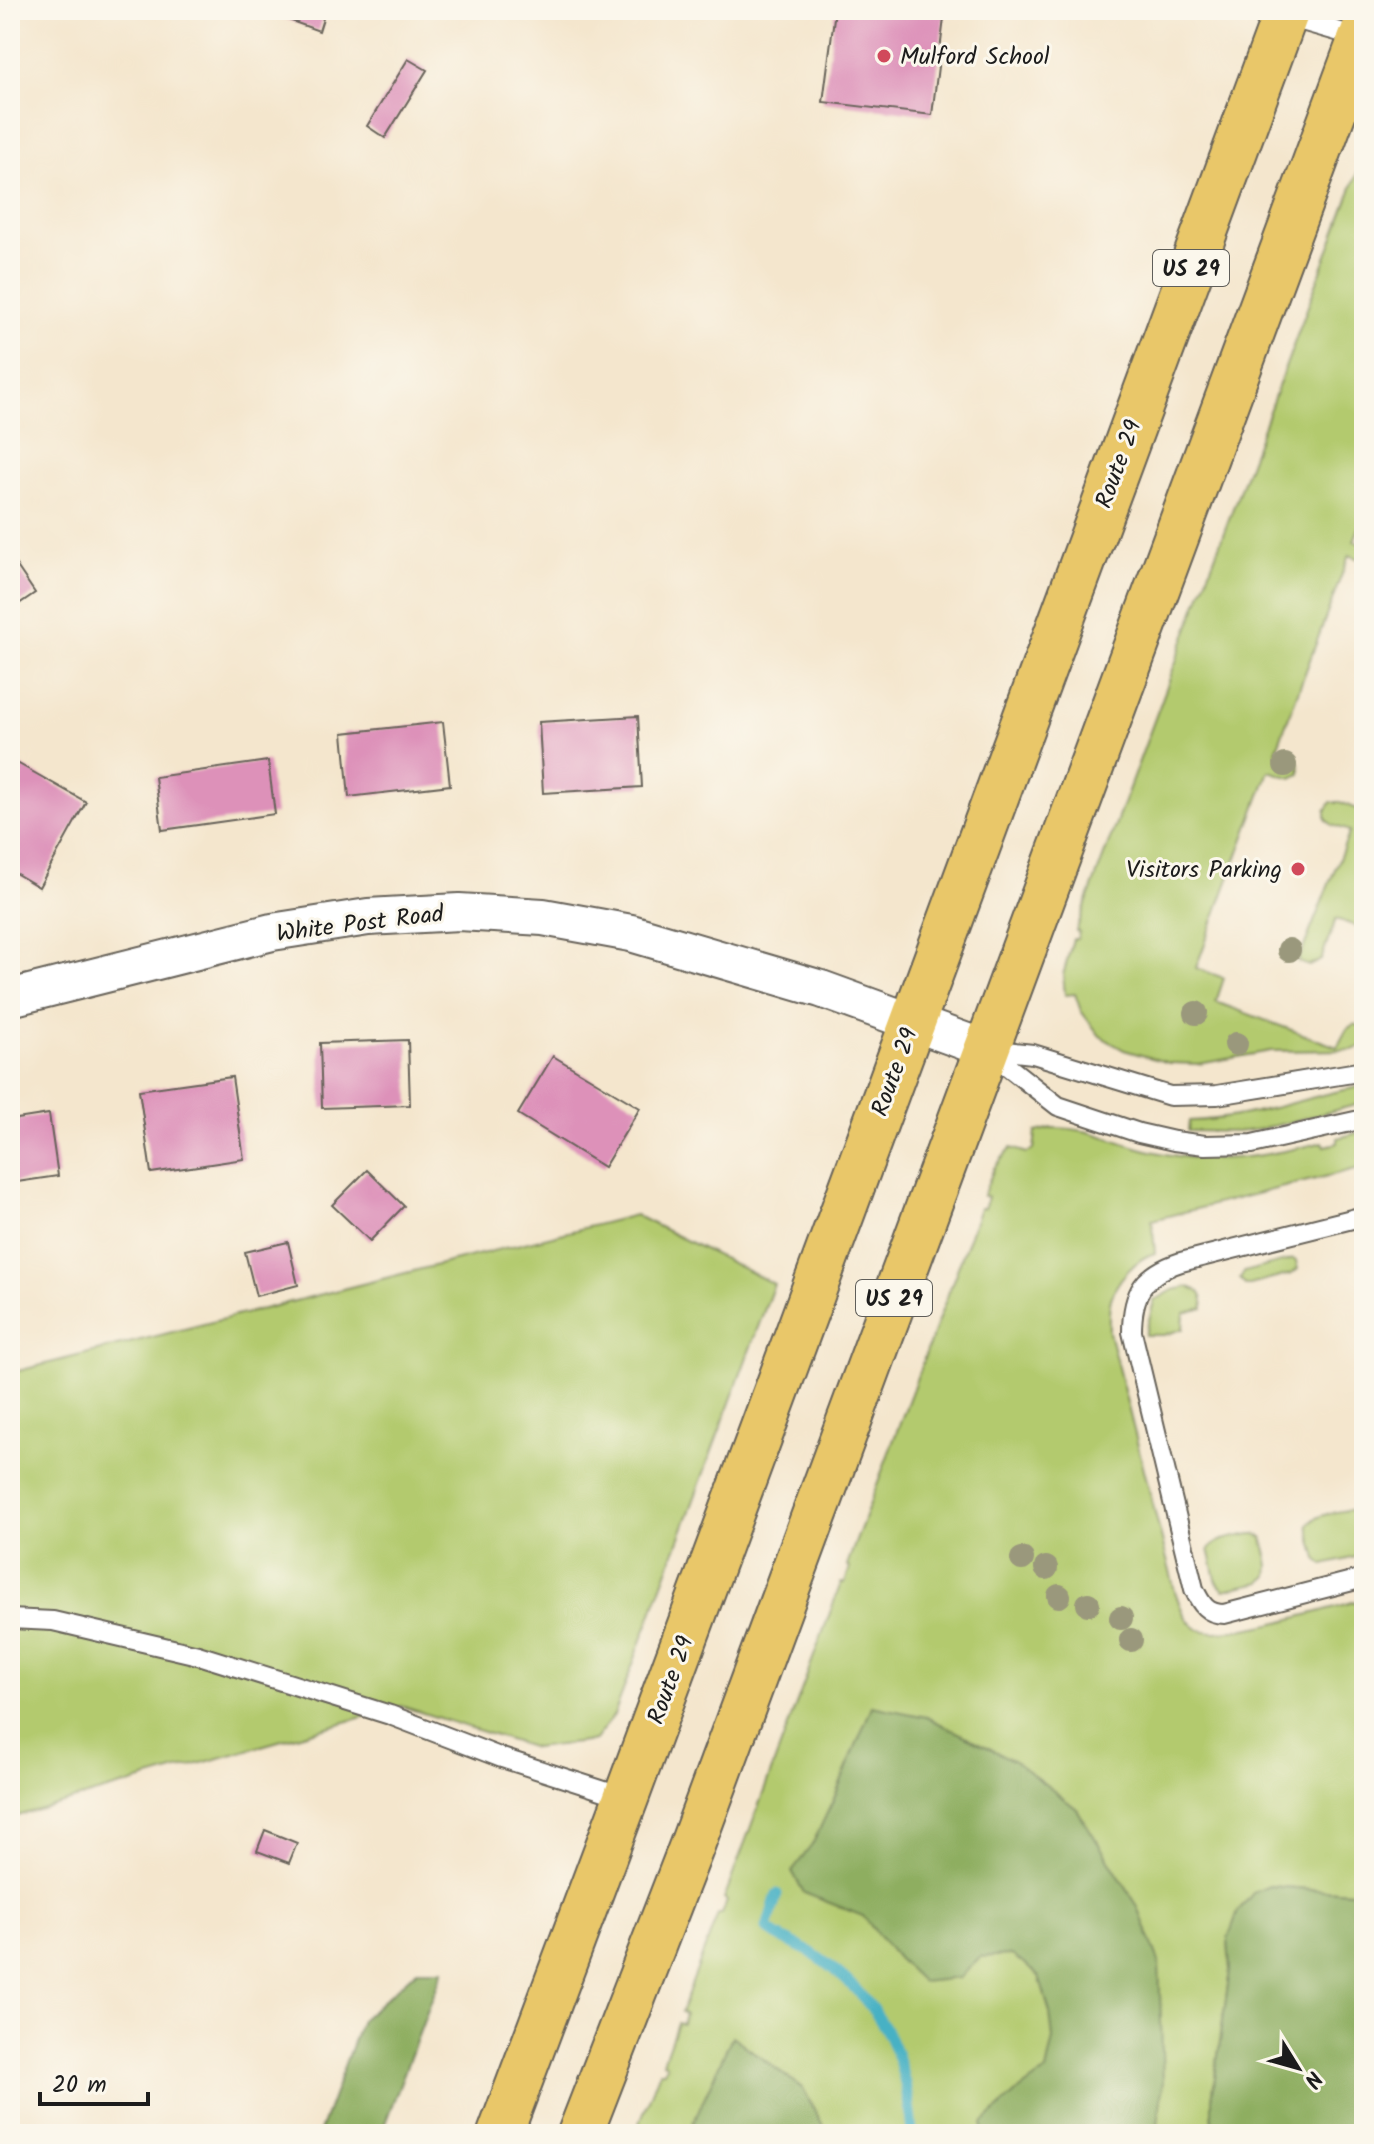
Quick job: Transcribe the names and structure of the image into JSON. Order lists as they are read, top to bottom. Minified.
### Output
{"streets":{"main road":["US 29","Route 29"],"street":["White Post Road"]},"crossings":[["US 29","White Post Road"],["Route 29","White Post Road"]],"places":["Mulford School","Visitors Parking"],"scale_bar":"20 m","north":"bottom right"}
